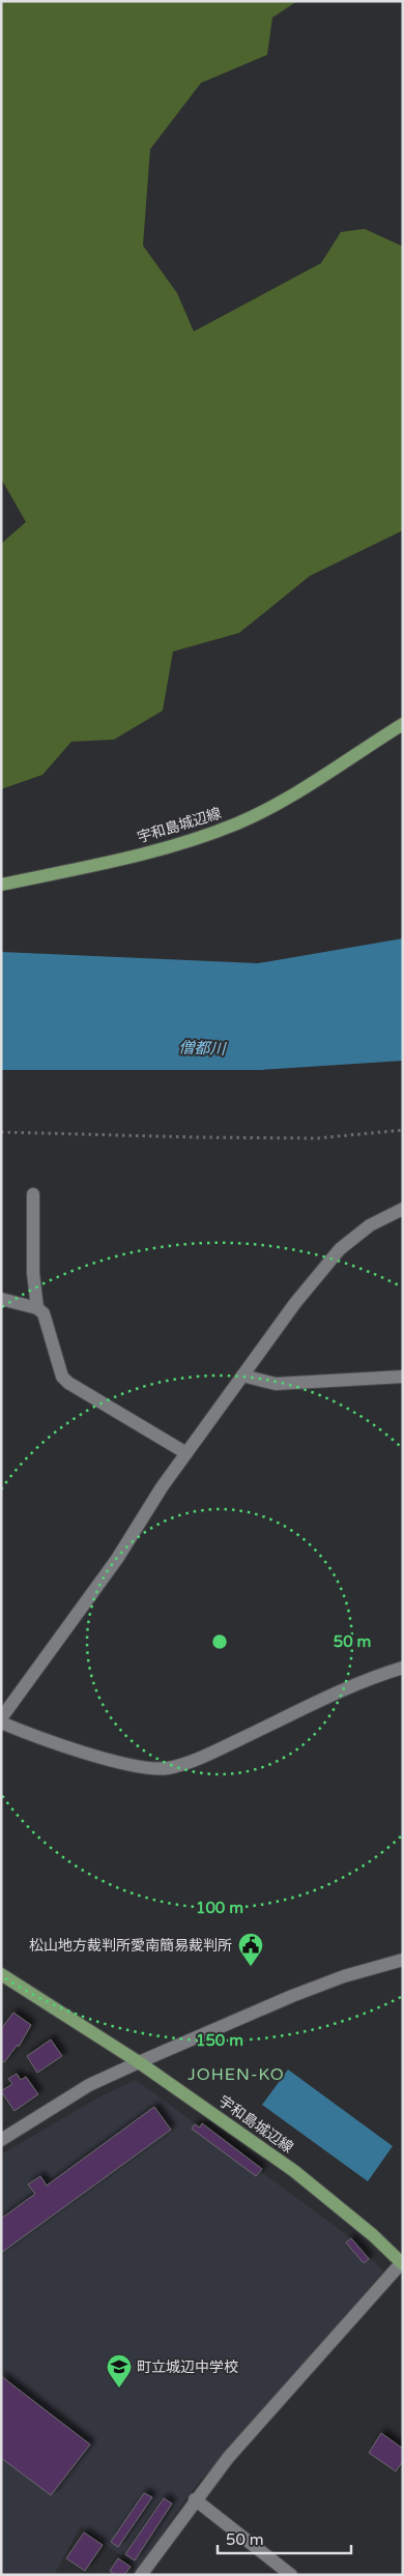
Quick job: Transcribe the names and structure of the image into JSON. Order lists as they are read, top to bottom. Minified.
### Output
{"streets":{"main road":["宇和島城辺線"]},"districts":["JOHEN-KO"],"water":["僧都川"],"places":{"public building":["松山地方裁判所愛南簡易裁判所"],"school or university":["町立城辺中学校"]},"scale_bar":"50 m","rings":["50 m","100 m","150 m"]}
